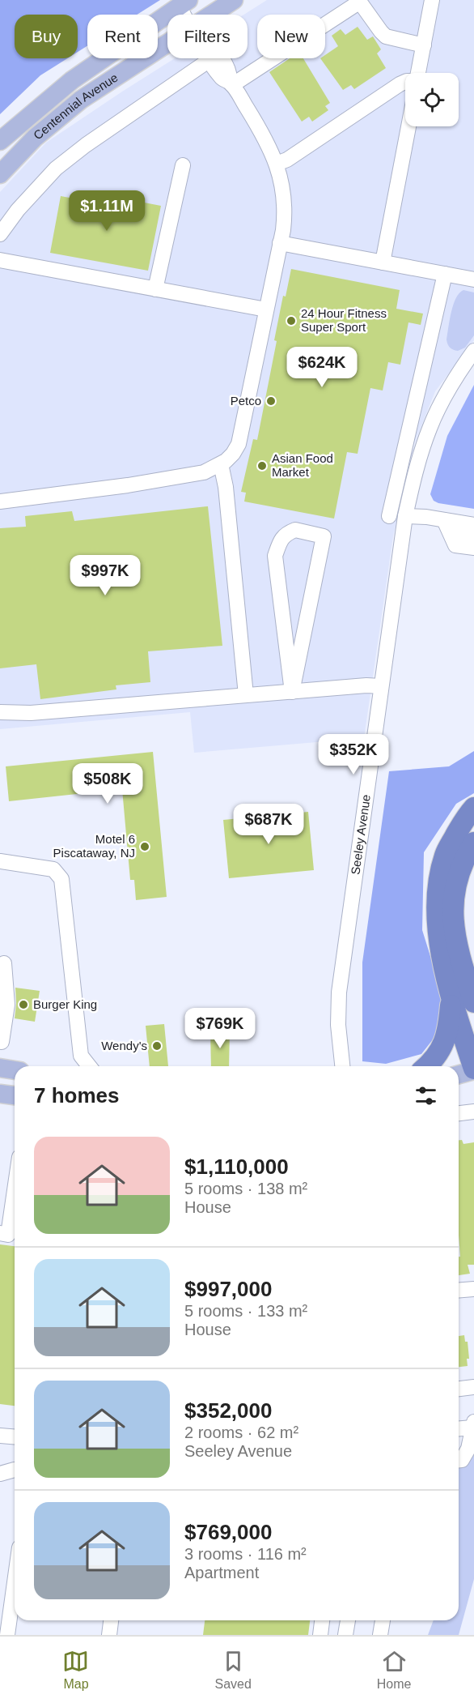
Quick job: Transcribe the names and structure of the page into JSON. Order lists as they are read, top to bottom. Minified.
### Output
{"streets":{"main road":["Centennial Avenue"],"street":["Seeley Avenue"]},"places":["24 Hour Fitness Super Sport","Petco","Asian Food Market","Motel 6 Piscataway, NJ","Burger King","Wendy's"],"page":{"chip":["Buy","Rent","Filters","New"],"price":["$1.11M","$624K","$997K","$352K","$508K","$687K","$769K"],"heading":"7 homes","list":[{"name":"$1,110,000","note":"5 rooms · 138 m² · House"},{"name":"$997,000","note":"5 rooms · 133 m² · House"},{"name":"$352,000","note":"2 rooms · 62 m² · Seeley Avenue"},{"name":"$769,000","note":"3 rooms · 116 m² · Apartment"}],"tabs":["Map","Saved","Home"]}}
